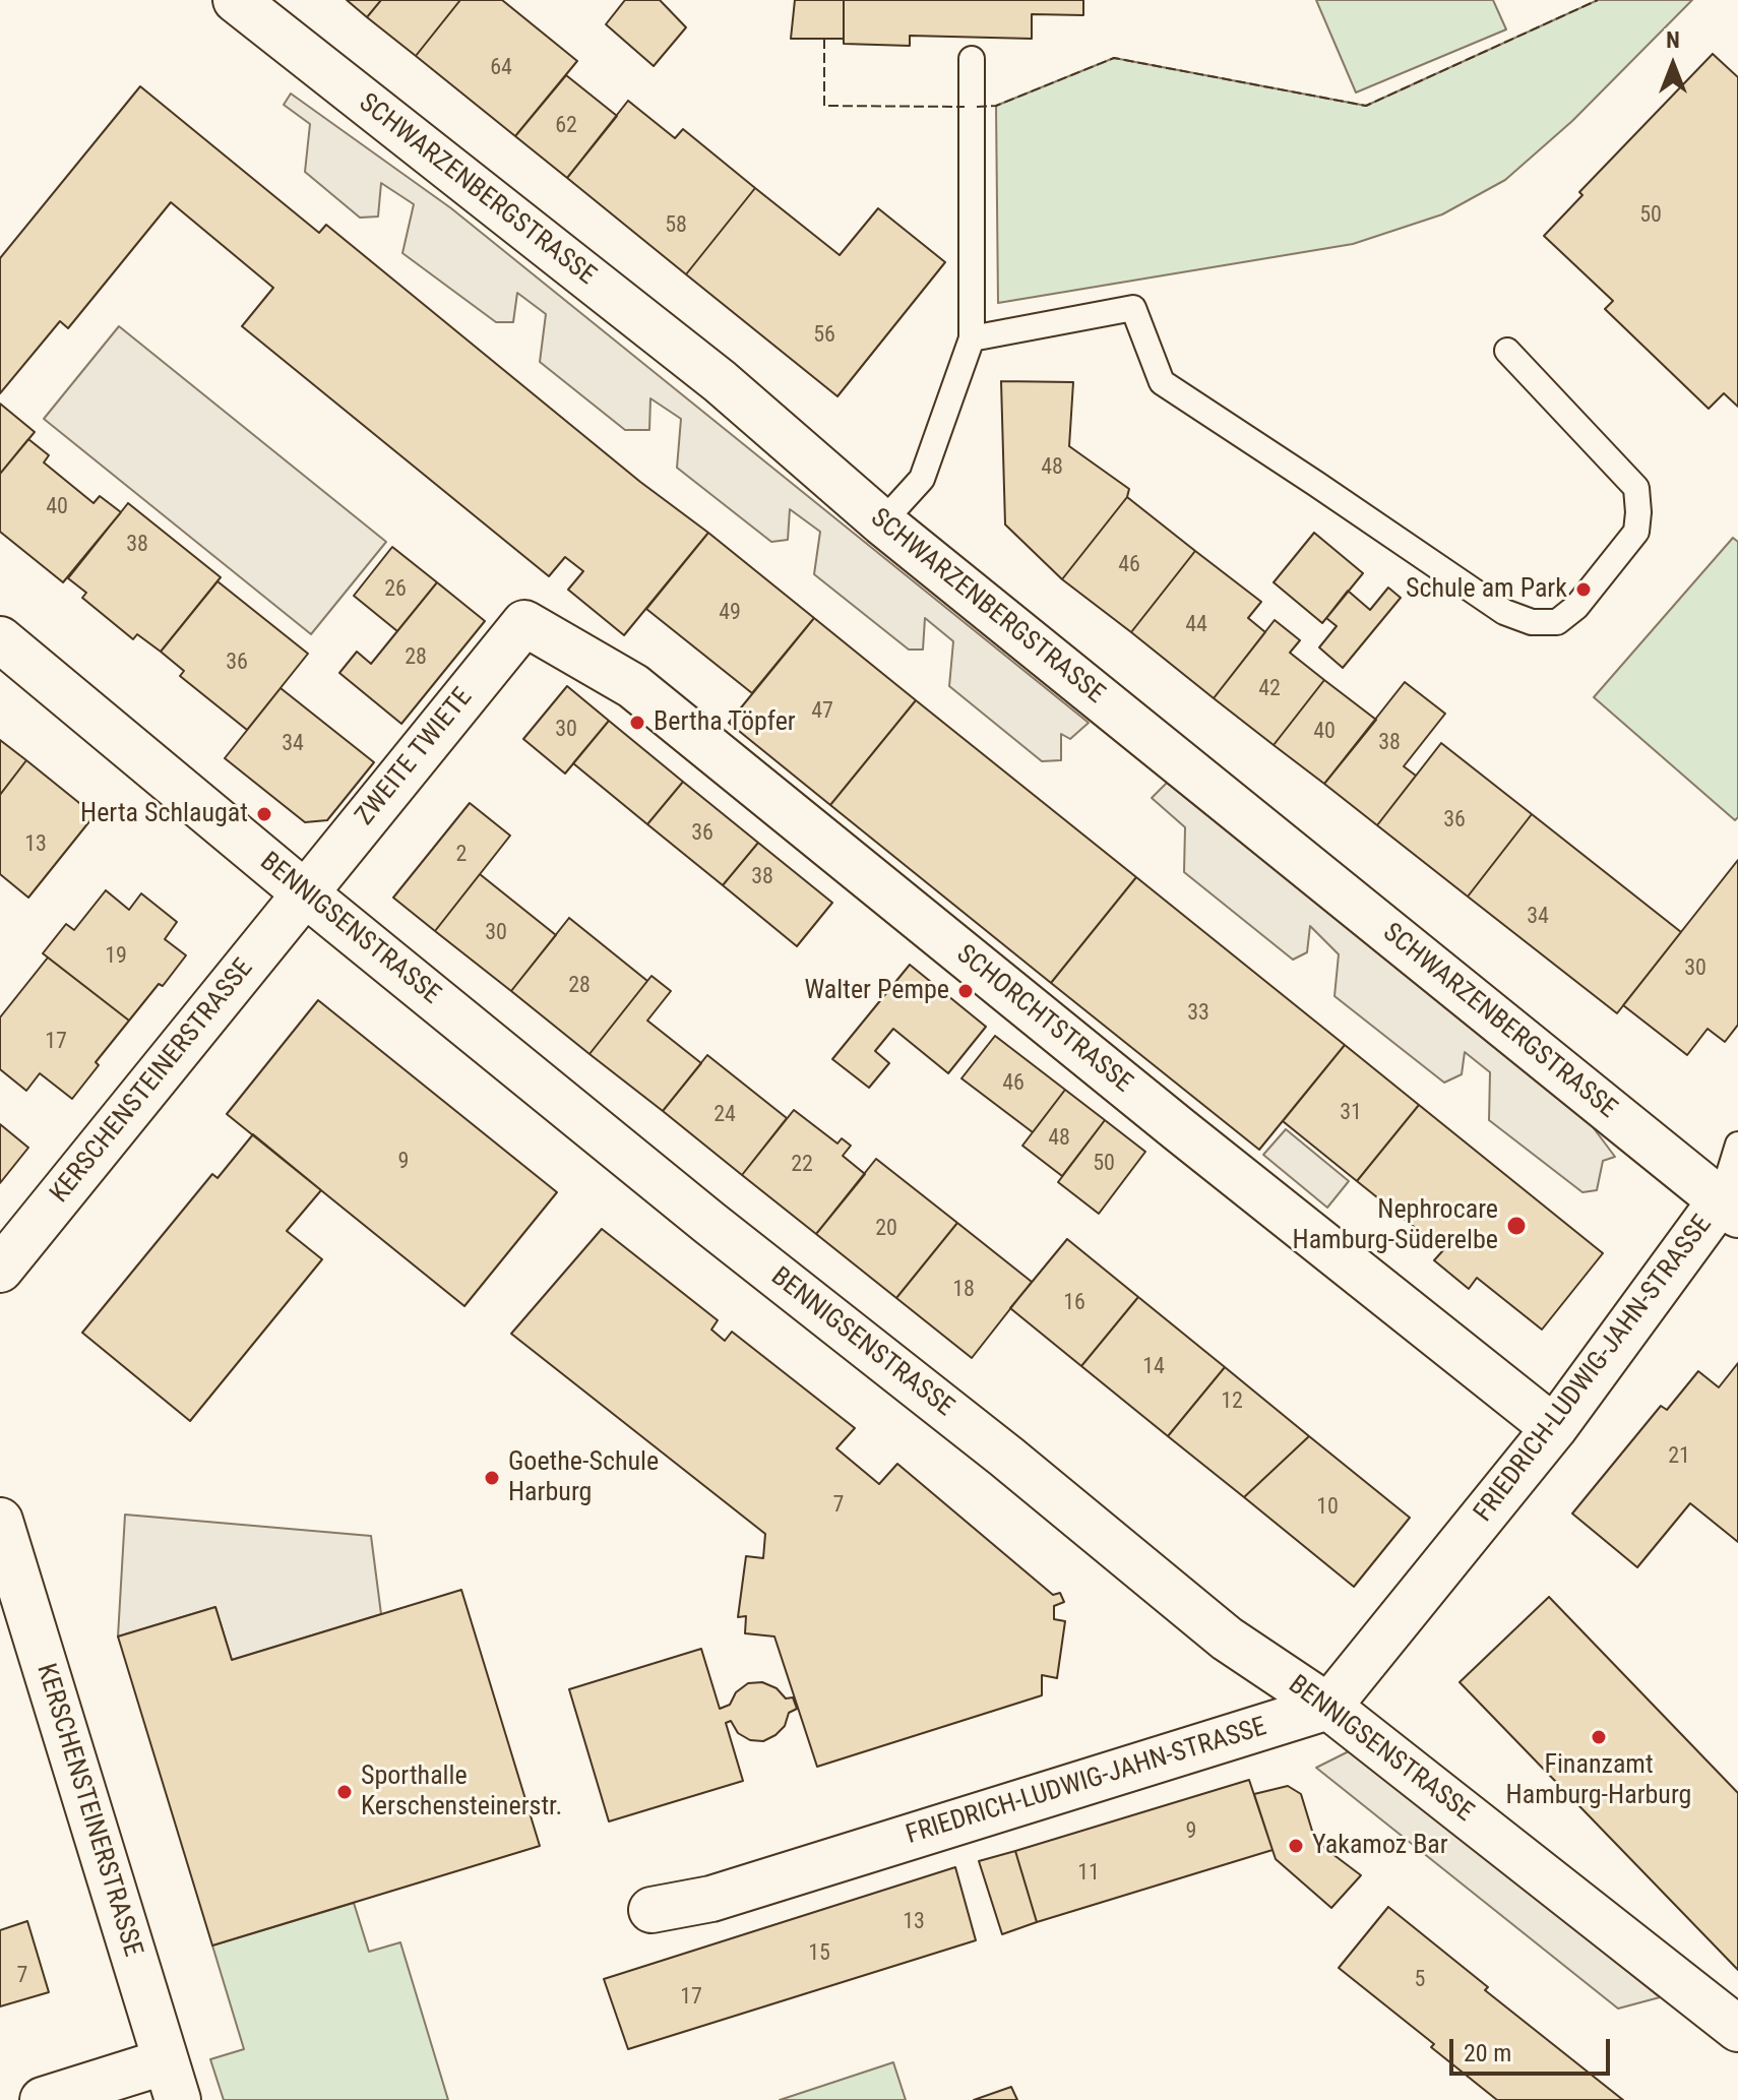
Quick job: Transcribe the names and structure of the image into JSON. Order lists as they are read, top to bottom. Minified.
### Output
{"streets":{"street":["SCHWARZENBERGSTRASSE","ZWEITE TWIETE","BENNIGSENSTRASSE","SCHORCHTSTRASSE","KERSCHENSTEINERSTRASSE","FRIEDRICH-LUDWIG-JAHN-STRASSE"]},"crossings":[["SCHWARZENBERGSTRASSE","FRIEDRICH-LUDWIG-JAHN-STRASSE"],["ZWEITE TWIETE","BENNIGSENSTRASSE"],["ZWEITE TWIETE","SCHORCHTSTRASSE"],["ZWEITE TWIETE","KERSCHENSTEINERSTRASSE"],["BENNIGSENSTRASSE","KERSCHENSTEINERSTRASSE"],["BENNIGSENSTRASSE","FRIEDRICH-LUDWIG-JAHN-STRASSE"],["SCHORCHTSTRASSE","FRIEDRICH-LUDWIG-JAHN-STRASSE"]],"places":["Schule am Park","Bertha Töpfer","Herta Schlaugat","Walter Pempe","Nephrocare Hamburg-Süderelbe","Goethe-Schule Harburg","Finanzamt Hamburg-Harburg","Sporthalle Kerschensteinerstr.","Yakamoz Bar"],"house_numbers":["64","62","50","58","56","48","40","38","46","26","49","44","28","36","42","47","30","40","38","34","36","36","13","2","38","34","30","19","30","28","33","17","46","31","24","48","9","50","22","20","18","16","14","12","21","7","10","9","11","13","15","7","5","17"],"scale_bar":"20 m","north":"top"}
